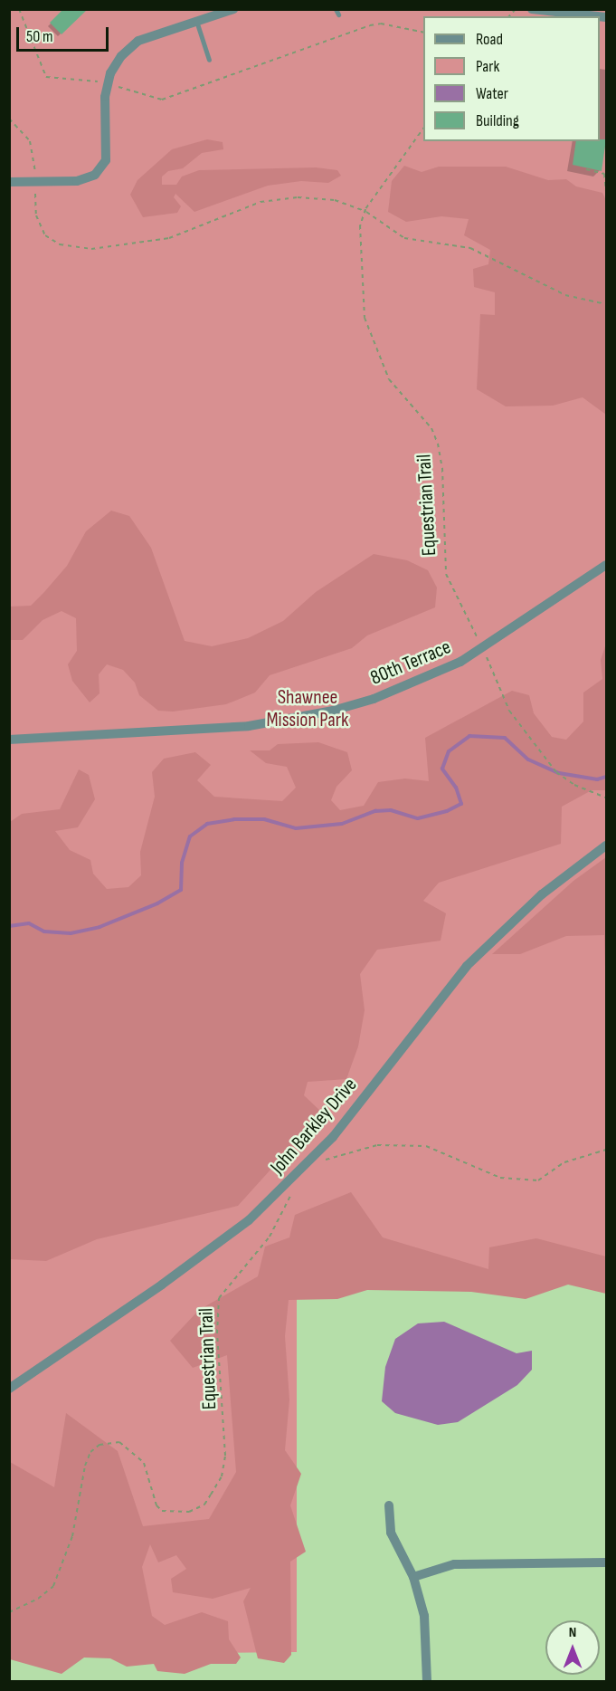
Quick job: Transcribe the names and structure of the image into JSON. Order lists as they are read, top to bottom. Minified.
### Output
{"streets":{"street":["80th Terrace","John Barkley Drive"],"path":["Equestrian Trail"]},"crossings":[["Equestrian Trail","80th Terrace"]],"parks":["Shawnee Mission Park"],"legend":["Road","Park","Water","Building"],"scale_bar":"50 m","north":"top"}
